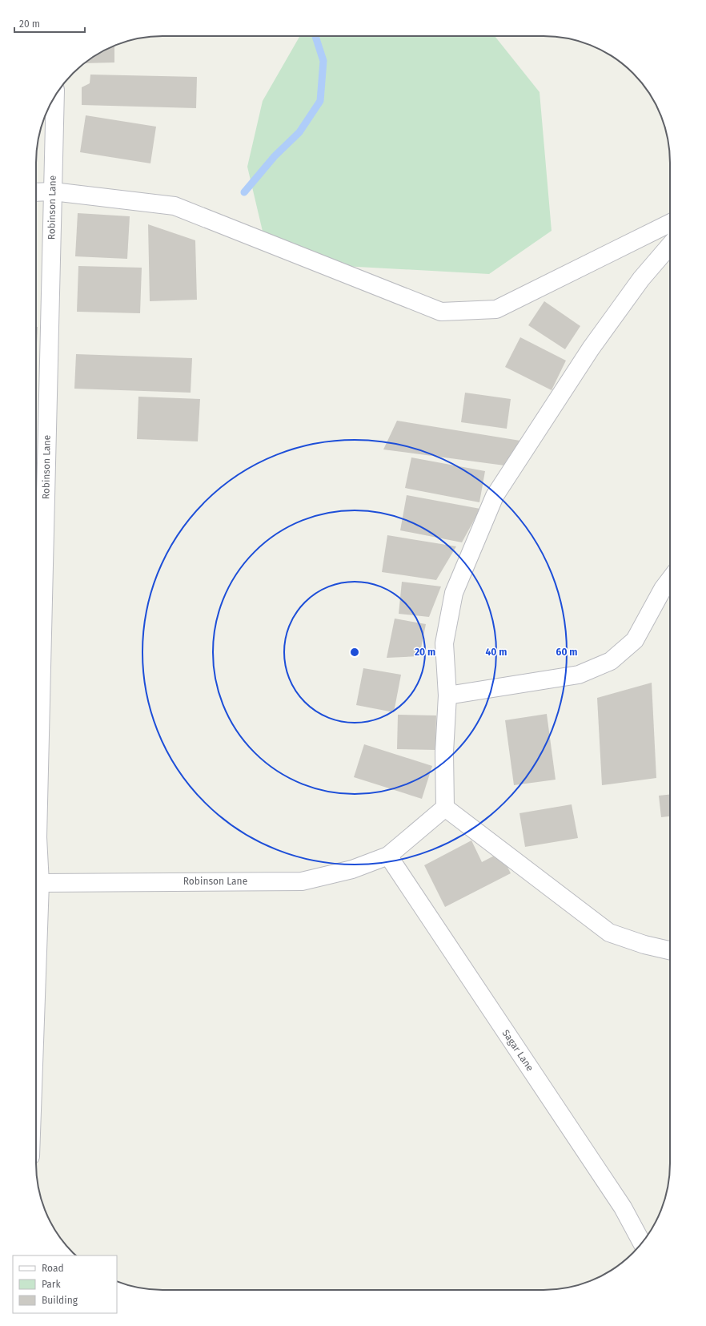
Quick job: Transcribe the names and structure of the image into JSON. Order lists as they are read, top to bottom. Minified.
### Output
{"streets":{"street":["Robinson Lane","Sagar Lane"]},"crossings":[["Robinson Lane","Sagar Lane"]],"legend":["Road","Park","Building"],"scale_bar":"20 m","rings":["20 m","40 m","60 m"]}
